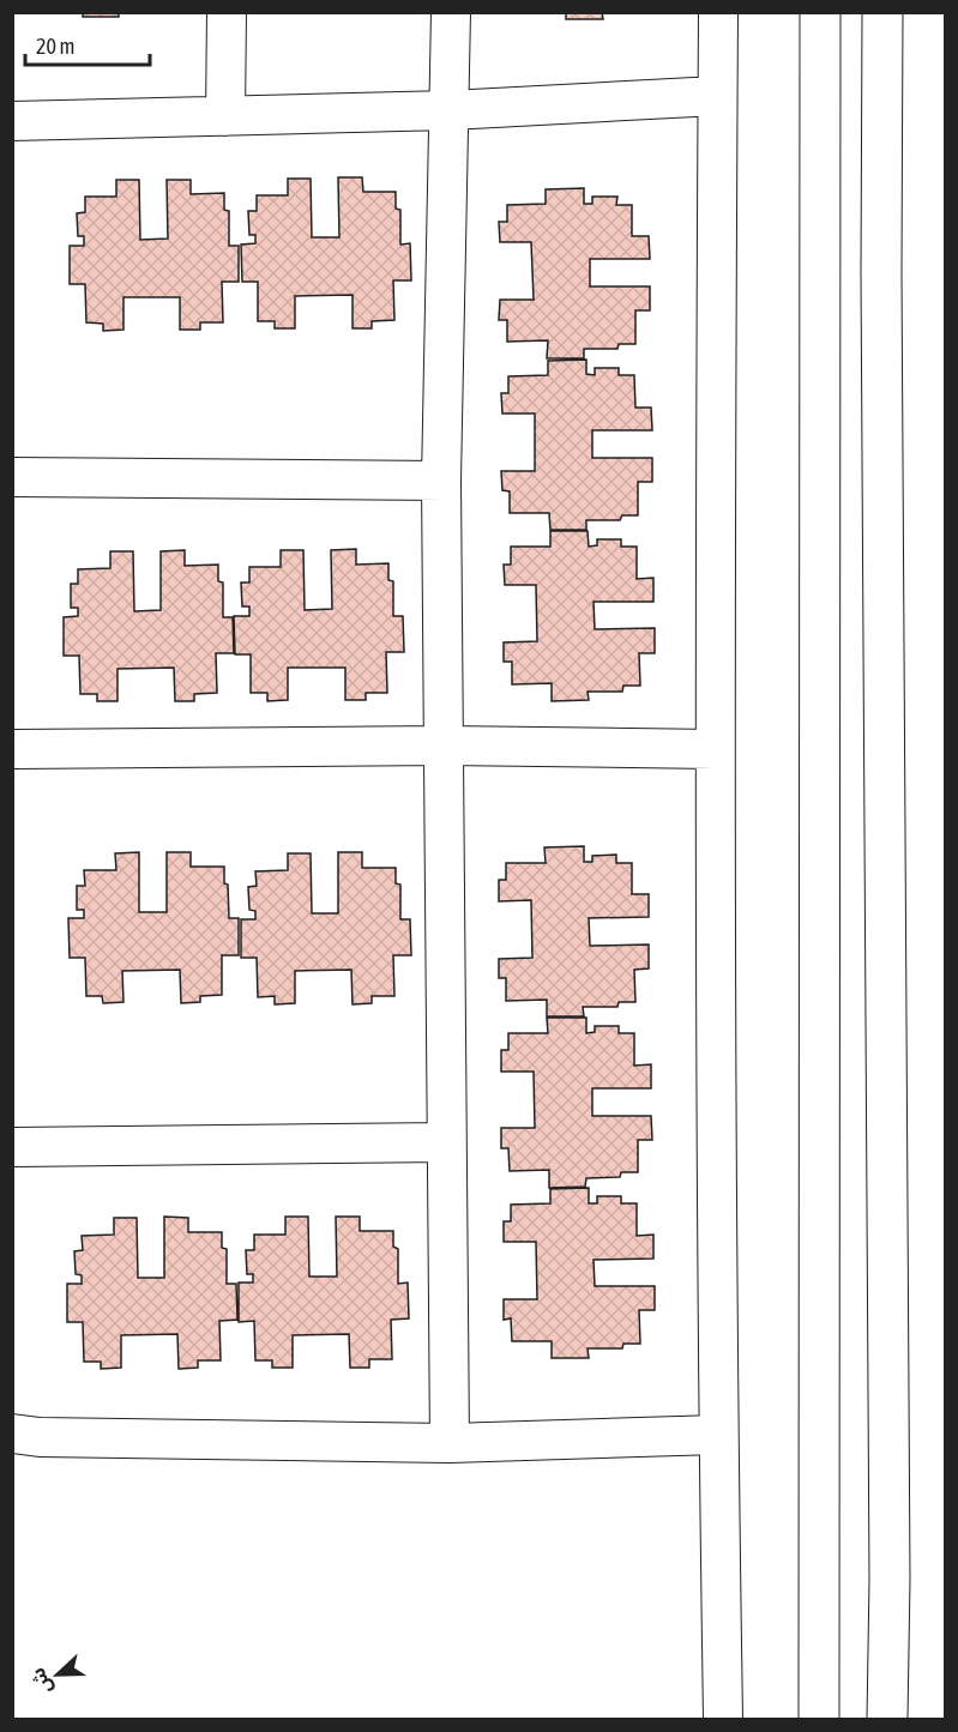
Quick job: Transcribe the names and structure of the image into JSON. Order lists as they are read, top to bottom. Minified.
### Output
{"scale_bar":"20 m","north":"left"}
